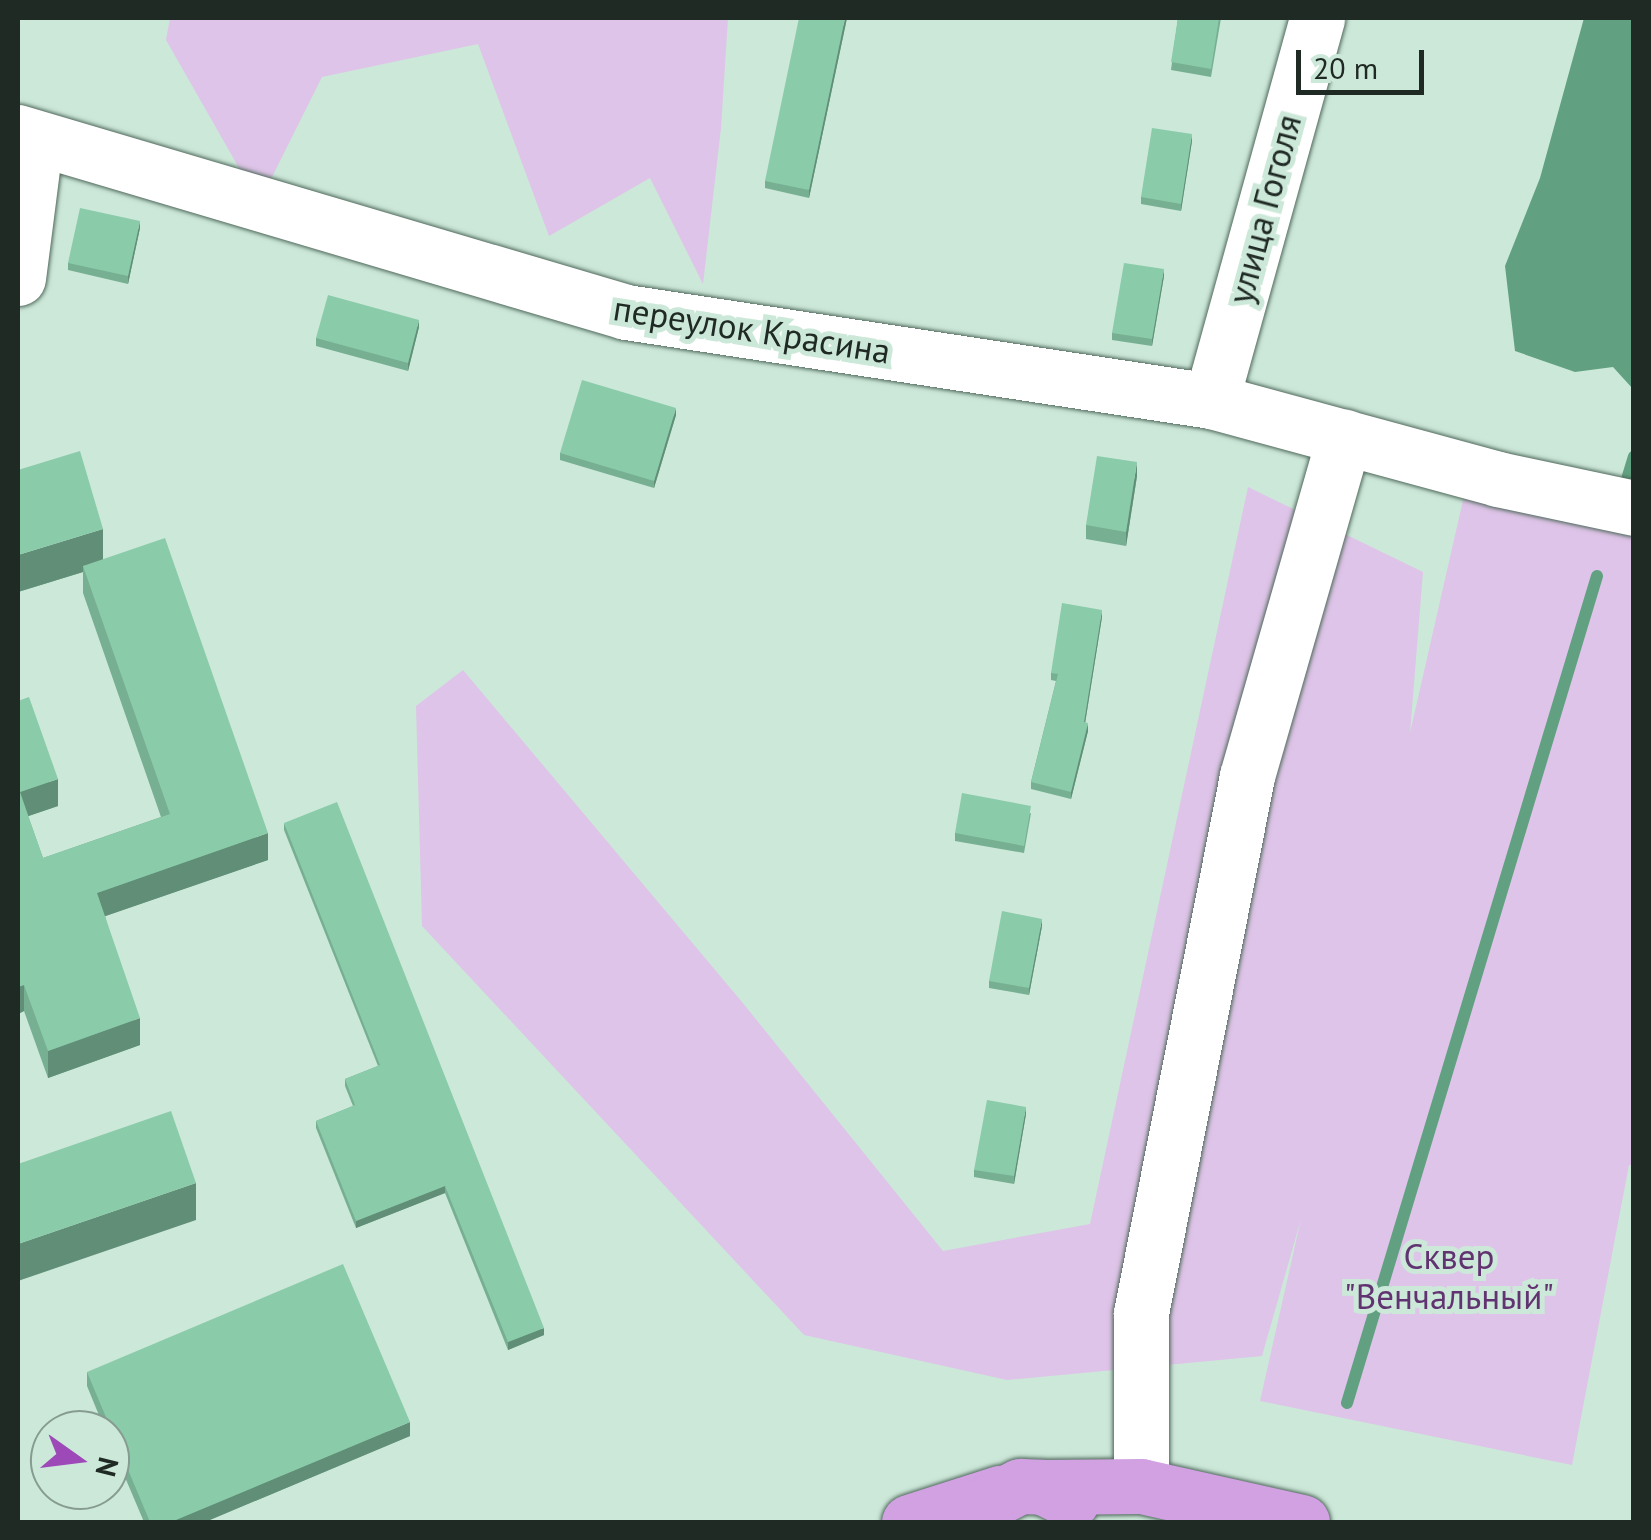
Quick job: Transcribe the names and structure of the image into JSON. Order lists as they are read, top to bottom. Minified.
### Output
{"streets":{"street":["улица Гоголя","переулок Красина"]},"crossings":[["улица Гоголя","переулок Красина"]],"parks":["Сквер \"Венчальный\""],"scale_bar":"20 m","north":"right"}
